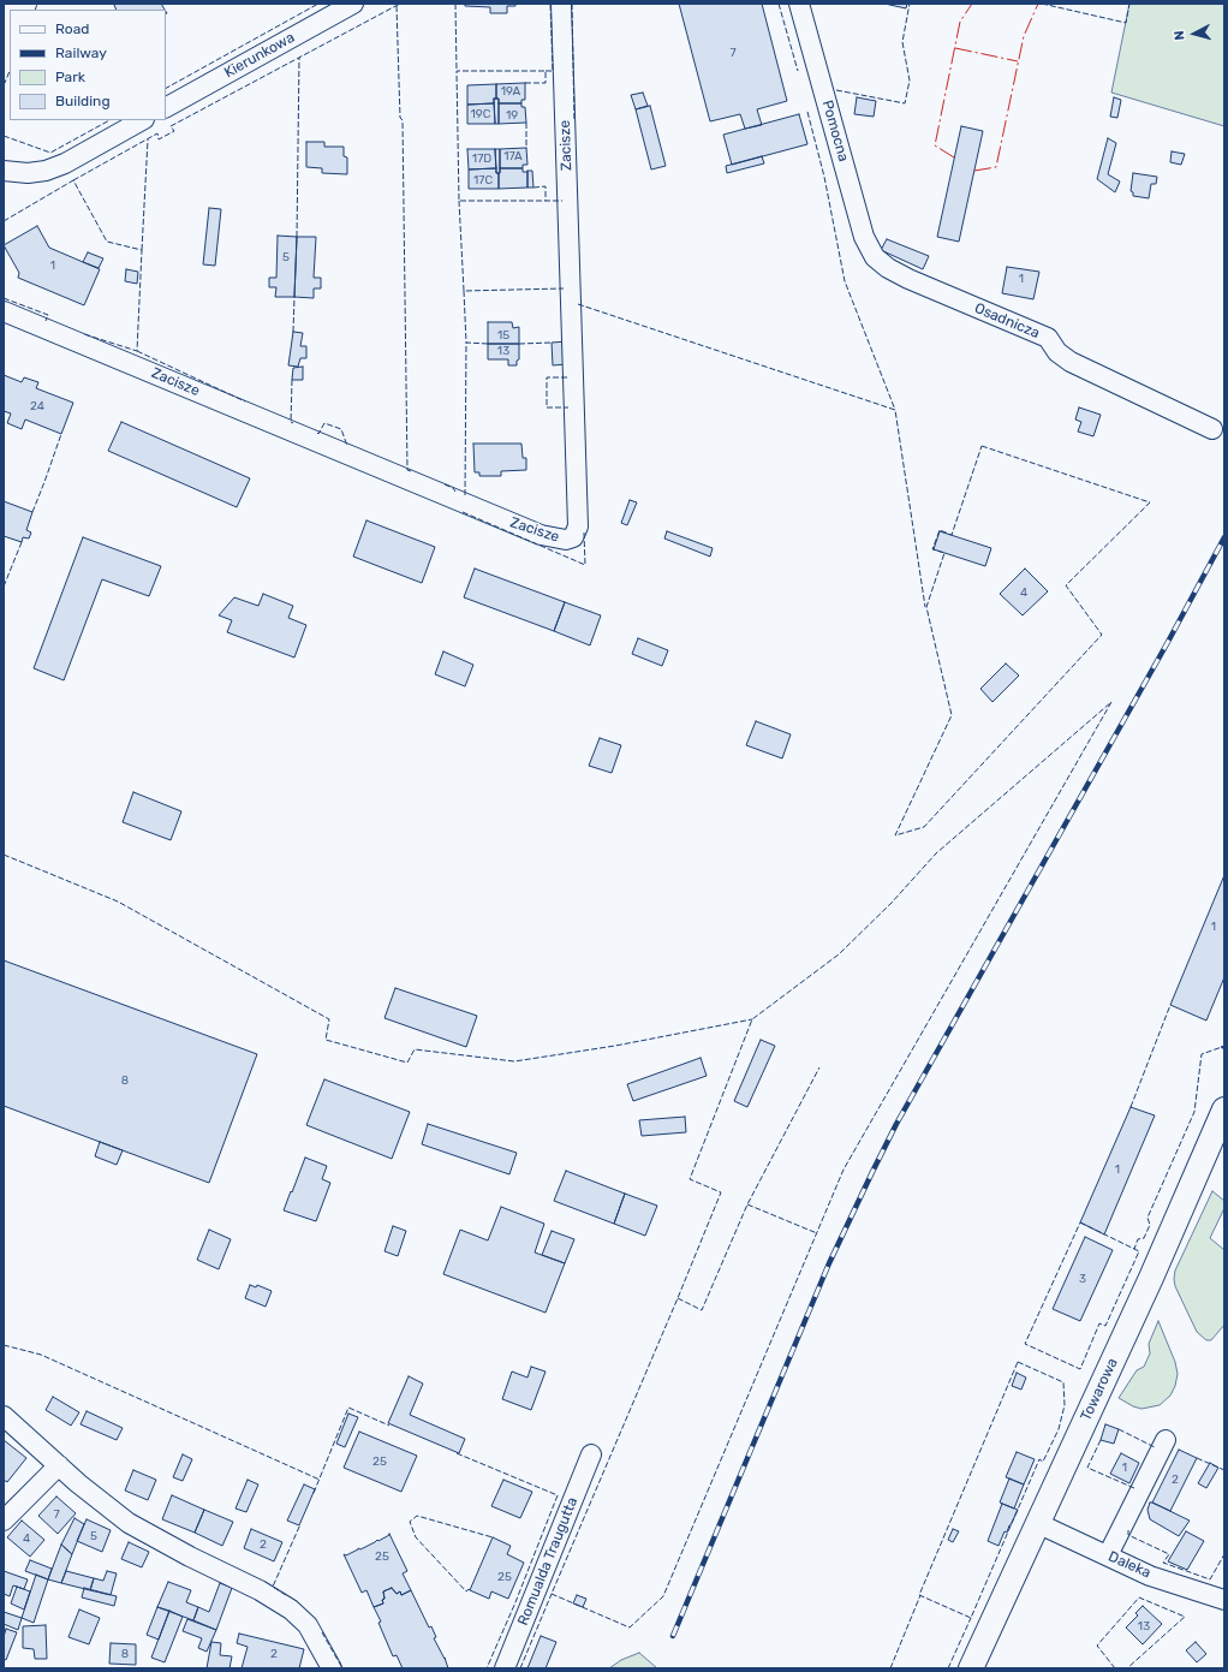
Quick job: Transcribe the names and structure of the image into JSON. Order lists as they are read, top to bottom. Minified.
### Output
{"streets":{"main road":["Towarowa"],"street":["Kierunkowa","Pomocna","Zacisze","Osadnicza","Romualda Traugutta","Daleka"]},"crossings":[["Pomocna","Osadnicza"],["Towarowa","Daleka"]],"house_numbers":["7","19A","19C","19","17A","17D","17C","5","1","1","15","13","24","4","1","8","1","3","25","1","2","7","5","4","2","25","25","13","8","2"],"legend":["Road","Railway","Park","Building"],"north":"left"}
